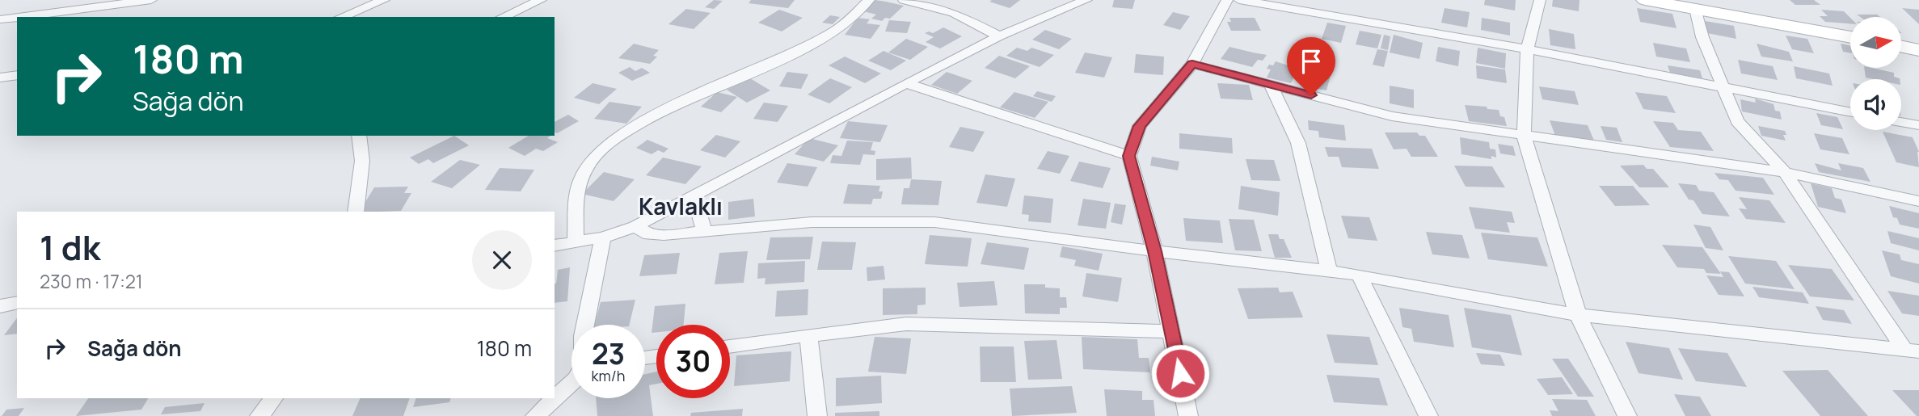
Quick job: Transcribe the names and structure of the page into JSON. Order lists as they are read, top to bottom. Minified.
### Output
{"districts":["Kavlaklı"],"north":"right","page":{"turn":["180 m","Sağa dön"],"heading":["1 dk","230 m · 17:21"],"list":[{"name":"Sağa dön","value":"180 m"}],"speed":"23 km/h","limit":"30"}}
